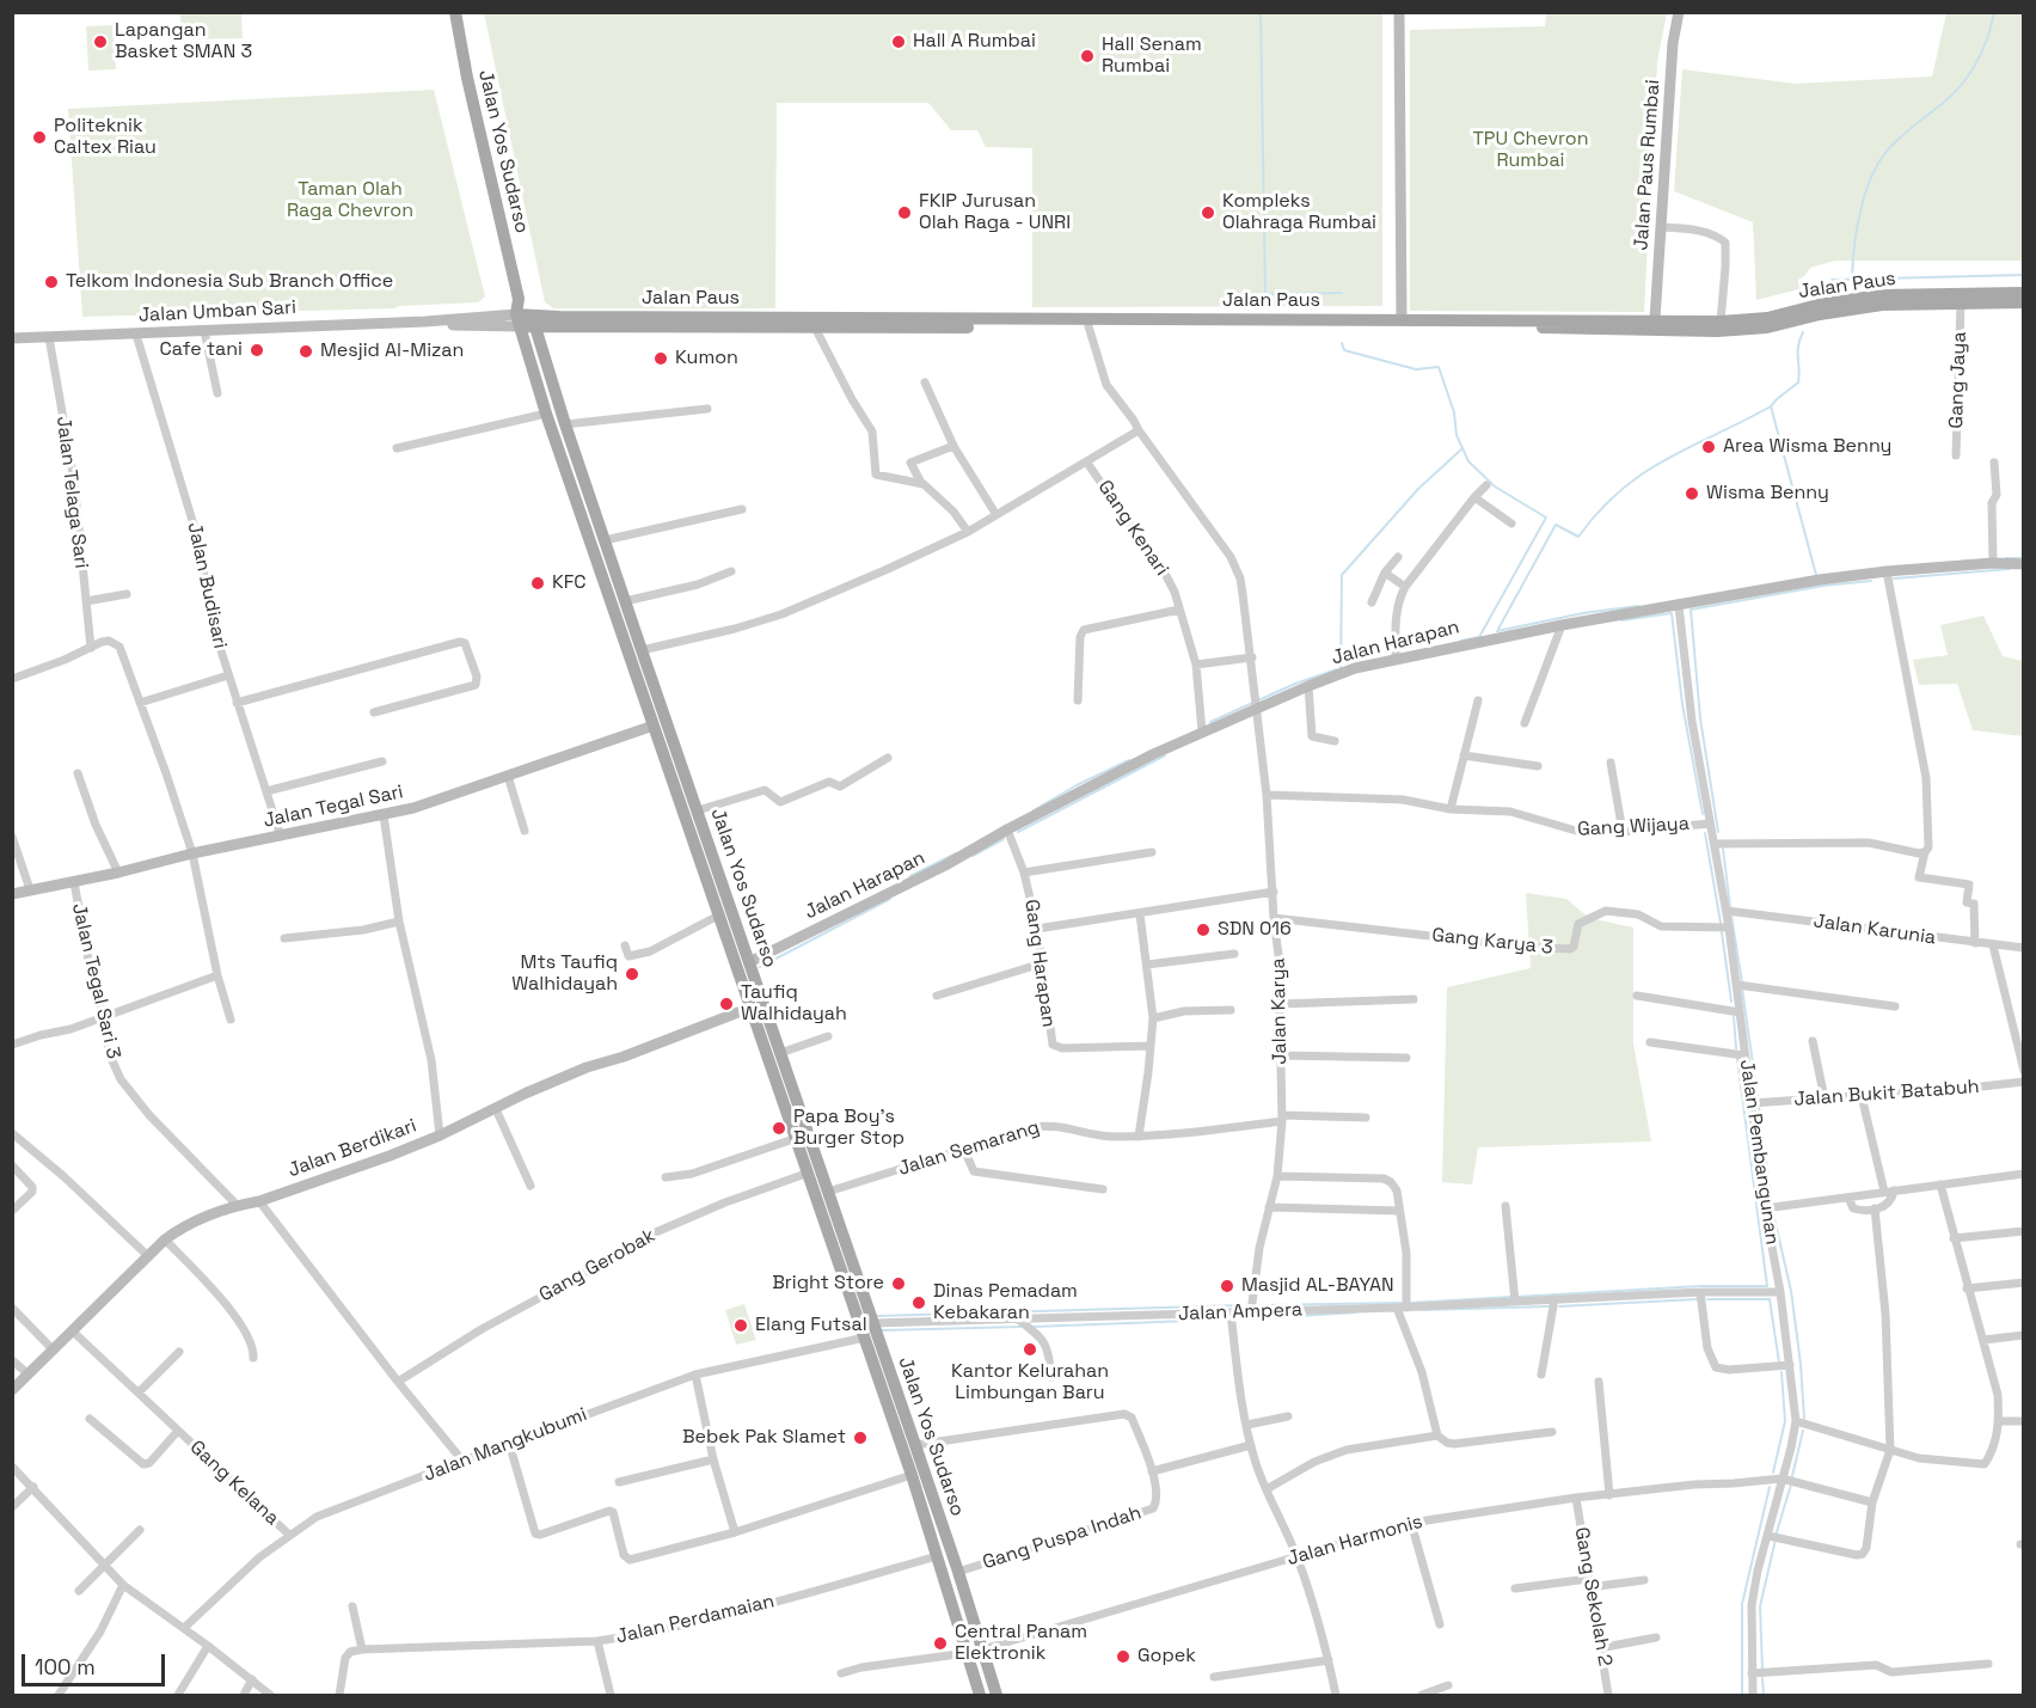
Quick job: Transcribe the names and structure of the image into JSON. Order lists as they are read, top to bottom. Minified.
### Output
{"streets":{"main road":["Jalan Yos Sudarso","Jalan Paus"],"street":["Jalan Paus Rumbai","Jalan Umban Sari","Gang Jaya","Jalan Telaga Sari","Gang Kenari","Jalan Budisari","Jalan Harapan","Jalan Tegal Sari","Gang Wijaya","Jalan Karunia","Gang Karya 3","Gang Harapan","Jalan Tegal Sari 3","Jalan Karya","Jalan Bukit Batabuh","Jalan Berdikari","Jalan Semarang","Jalan Pembangunan","Gang Gerobak","Jalan Ampera","Jalan Mangkubumi","Gang Kelana","Gang Puspa Indah","Jalan Harmonis","Gang Sekolah 2","Jalan Perdamaian"]},"crossings":[["Jalan Yos Sudarso","Jalan Paus"],["Jalan Yos Sudarso","Jalan Umban Sari"],["Jalan Yos Sudarso","Jalan Harapan"],["Jalan Yos Sudarso","Jalan Tegal Sari"],["Jalan Yos Sudarso","Jalan Berdikari"],["Jalan Yos Sudarso","Jalan Semarang"],["Jalan Yos Sudarso","Gang Gerobak"],["Jalan Yos Sudarso","Jalan Ampera"],["Jalan Yos Sudarso","Jalan Mangkubumi"],["Jalan Yos Sudarso","Gang Puspa Indah"],["Jalan Yos Sudarso","Jalan Harmonis"],["Jalan Yos Sudarso","Jalan Perdamaian"],["Jalan Paus Rumbai","Jalan Paus"],["Jalan Paus","Jalan Umban Sari"],["Jalan Paus","Gang Jaya"],["Jalan Paus","Jalan Karya"],["Jalan Umban Sari","Jalan Telaga Sari"],["Jalan Umban Sari","Jalan Budisari"],["Gang Kenari","Jalan Harapan"],["Jalan Budisari","Jalan Tegal Sari"],["Jalan Harapan","Gang Harapan"],["Jalan Harapan","Jalan Karya"],["Jalan Harapan","Jalan Pembangunan"],["Jalan Tegal Sari","Jalan Tegal Sari 3"],["Gang Wijaya","Jalan Karya"],["Gang Wijaya","Jalan Pembangunan"],["Jalan Karunia","Jalan Pembangunan"],["Gang Karya 3","Jalan Karya"],["Gang Karya 3","Jalan Pembangunan"],["Jalan Tegal Sari 3","Jalan Berdikari"],["Jalan Karya","Jalan Semarang"],["Jalan Karya","Jalan Ampera"],["Jalan Bukit Batabuh","Jalan Pembangunan"],["Jalan Berdikari","Gang Kelana"],["Jalan Pembangunan","Jalan Ampera"],["Jalan Pembangunan","Jalan Harmonis"],["Jalan Mangkubumi","Gang Kelana"],["Jalan Harmonis","Gang Sekolah 2"]],"parks":["TPU Chevron Rumbai","Taman Olah Raga Chevron"],"places":["Lapangan Basket SMAN 3","Hall A Rumbai","Hall Senam Rumbai","Politeknik Caltex Riau","FKIP Jurusan Olah Raga - UNRI","Kompleks Olahraga Rumbai","Telkom Indonesia Sub Branch Office","Cafe tani","Mesjid Al-Mizan","Kumon","Area Wisma Benny","Wisma Benny","KFC","SDN 016","Mts Taufiq Walhidayah","Taufiq Walhidayah","Papa Boy's Burger Stop","Bright Store","Masjid AL-BAYAN","Dinas Pemadam Kebakaran","Elang Futsal","Kantor Kelurahan Limbungan Baru","Bebek Pak Slamet","Central Panam Elektronik","Gopek"],"scale_bar":"100 m"}
